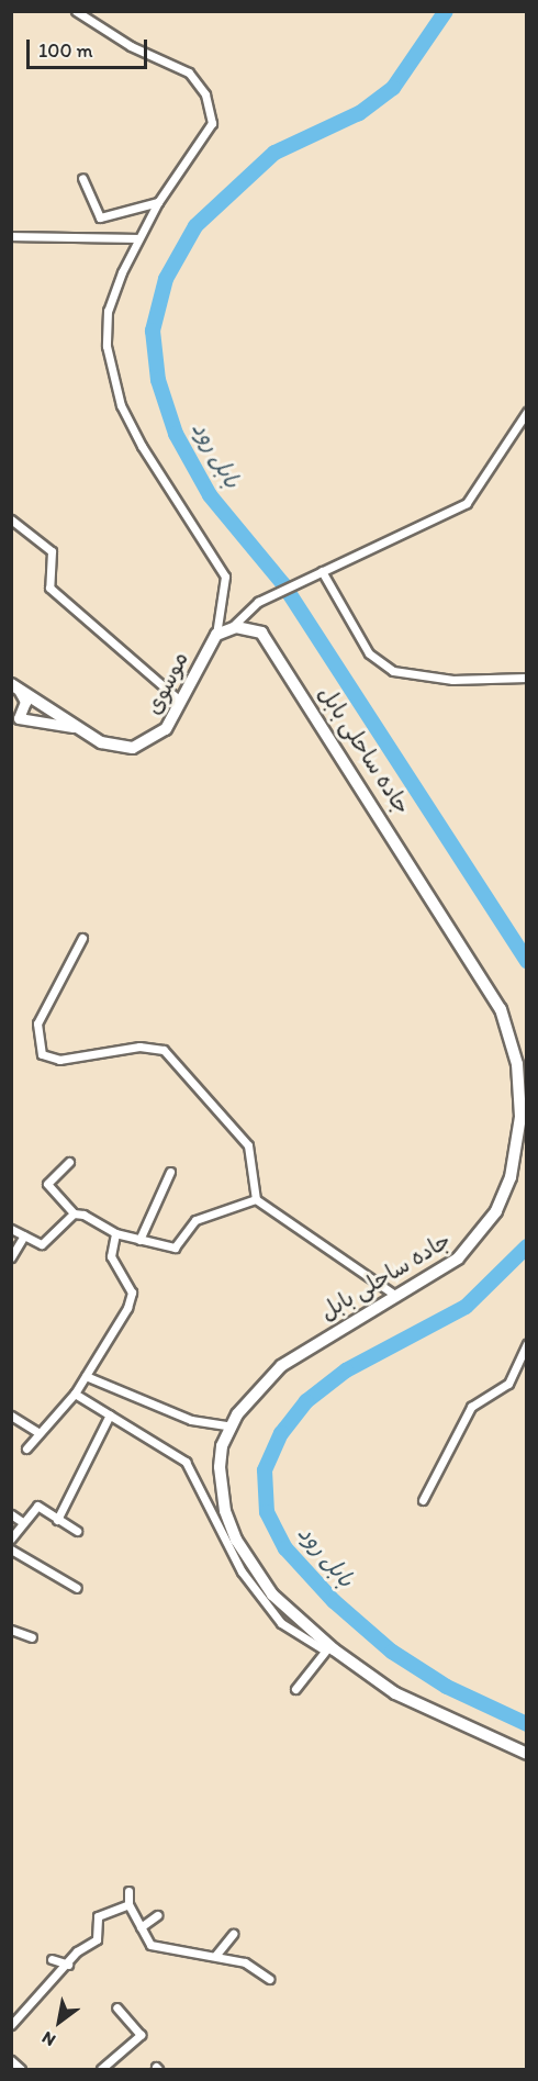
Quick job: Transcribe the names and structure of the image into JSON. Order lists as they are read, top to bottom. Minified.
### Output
{"streets":{"main road":["موسوی","جاده ساحلی بابل"]},"water":["بابل رود"],"scale_bar":"100 m","north":"bottom left"}
